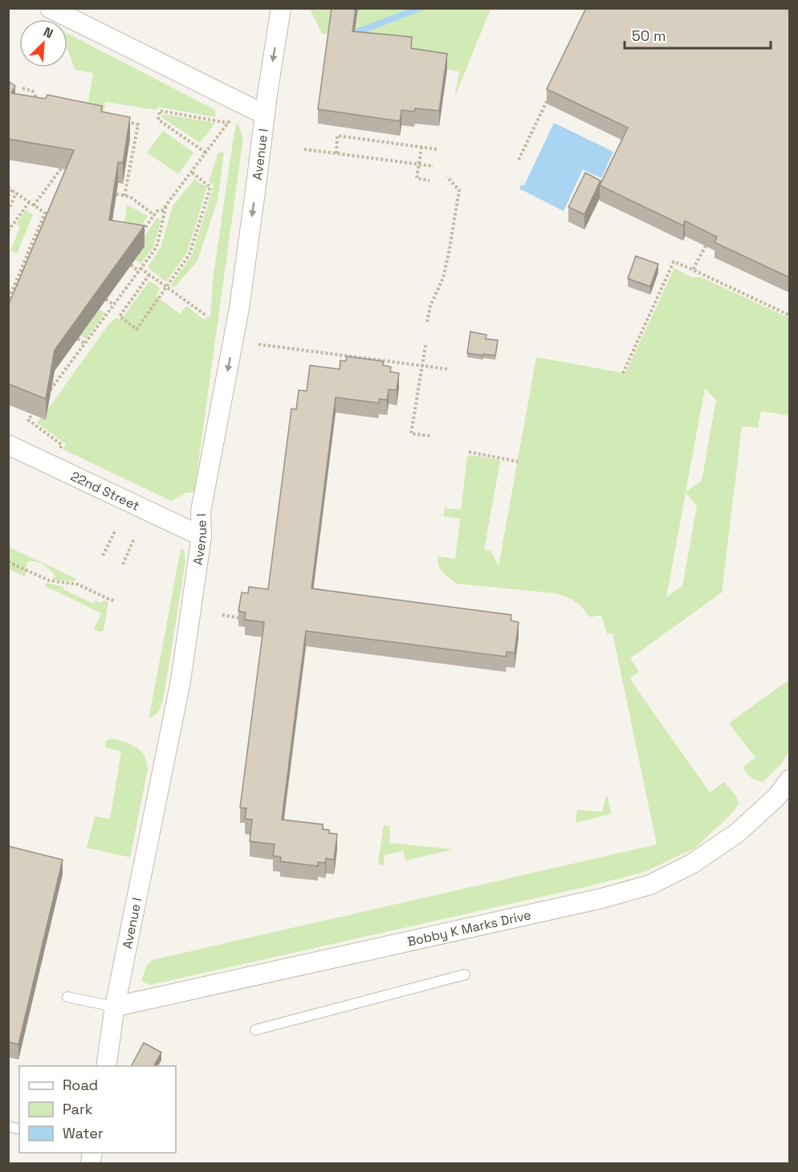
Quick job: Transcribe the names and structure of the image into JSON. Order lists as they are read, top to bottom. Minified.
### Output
{"streets":{"street":["Avenue I","22nd Street","Bobby K Marks Drive"]},"crossings":[["Avenue I","22nd Street"],["Avenue I","Bobby K Marks Drive"]],"one_way":["Avenue I"],"legend":["Road","Park","Water"],"scale_bar":"50 m","north":"top right"}
